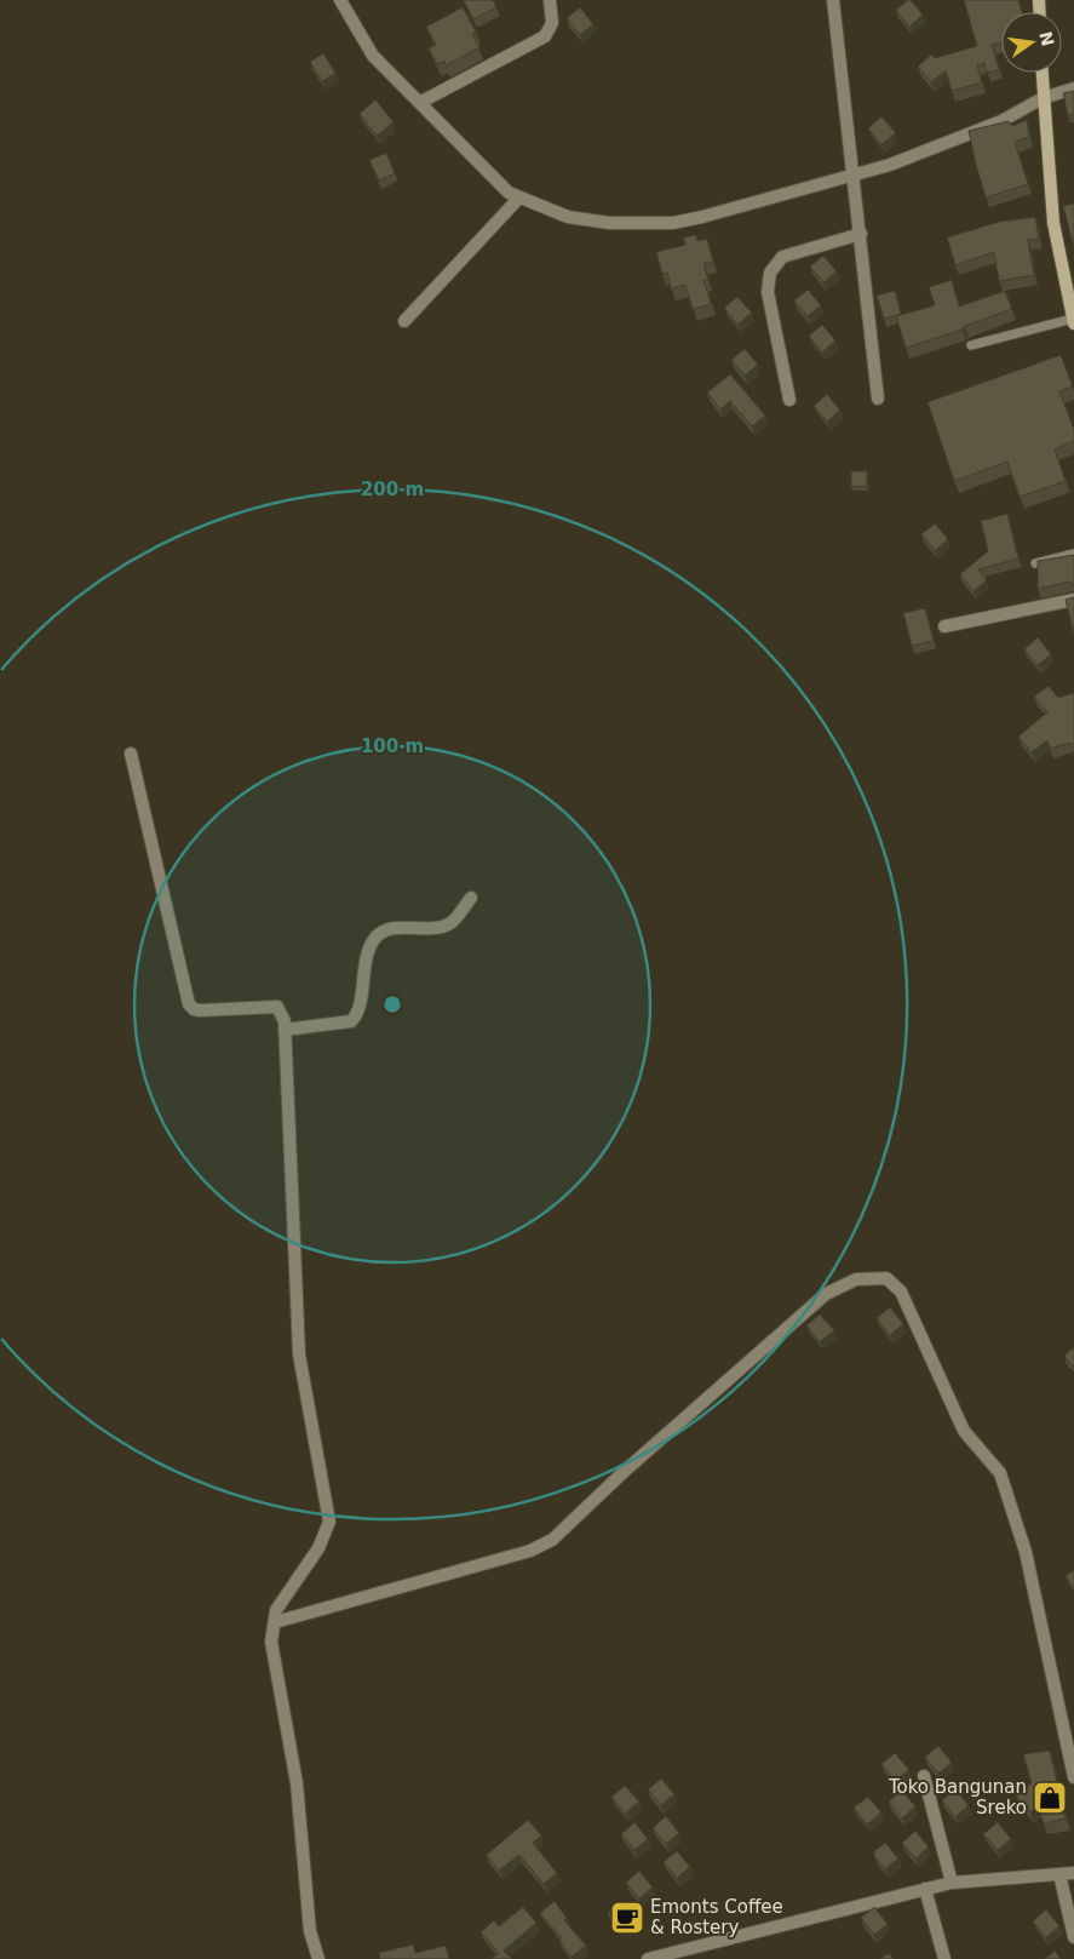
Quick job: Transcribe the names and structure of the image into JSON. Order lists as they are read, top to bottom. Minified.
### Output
{"places":{"shop":["Toko Bangunan Sreko"],"cafe":["Emonts Coffee & Rostery"]},"north":"right","rings":["200 m","100 m"]}
